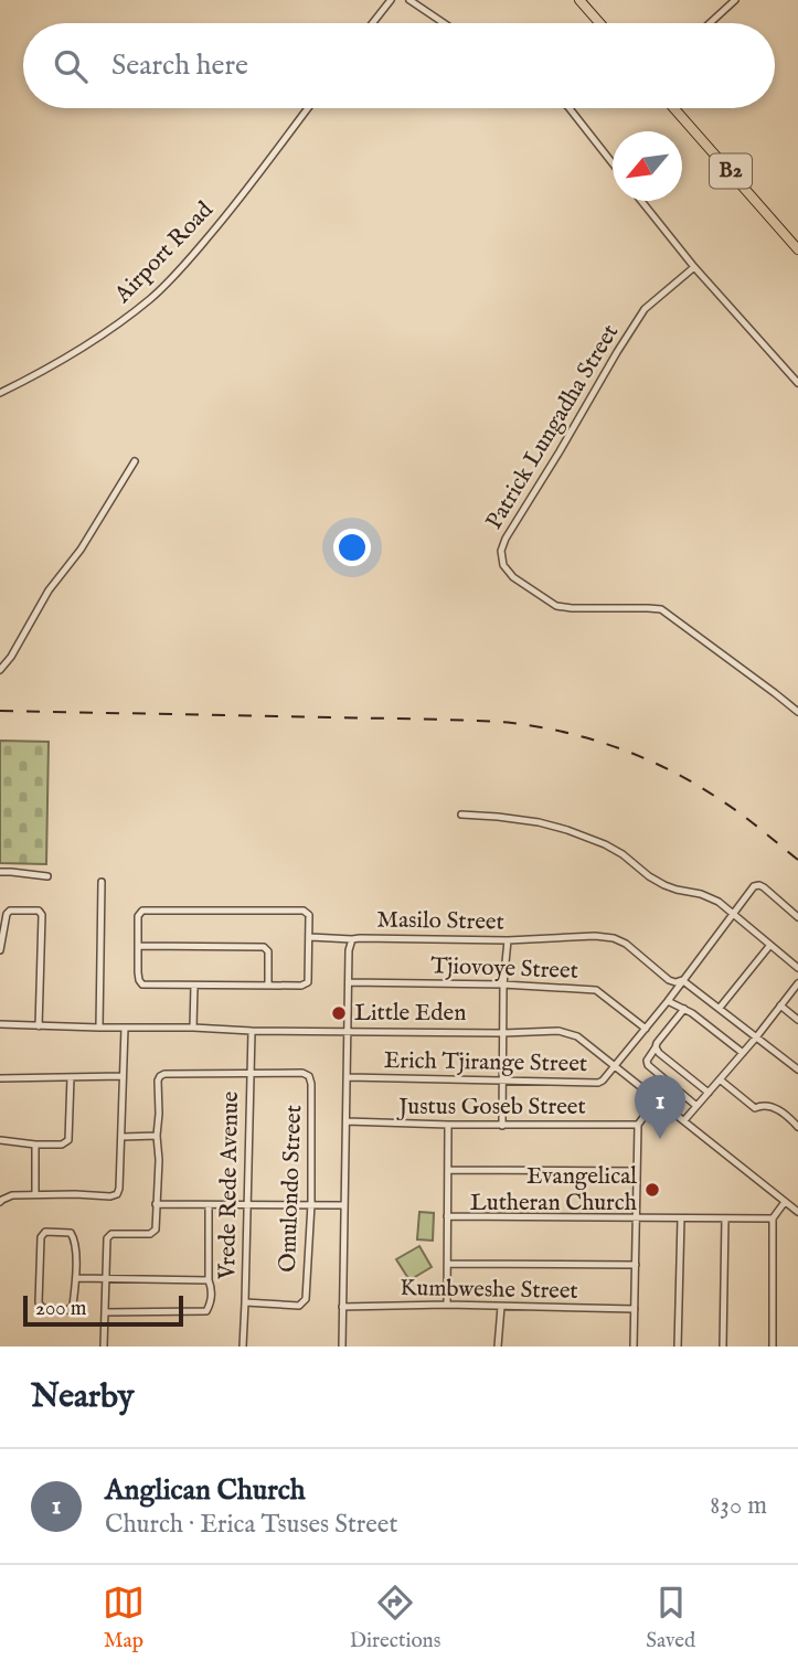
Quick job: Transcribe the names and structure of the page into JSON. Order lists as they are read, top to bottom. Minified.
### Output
{"streets":{"highway":["B2"],"street":["Airport Road","Patrick Lungadha Street","Masilo Street","Tjiovoye Street","Erich Tjirange Street","Justus Goseb Street","Vrede Rede Avenue","Omulondo Street","Kumbweshe Street"]},"crossings":[["Masilo Street","Tjiovoye Street"],["Masilo Street","Erich Tjirange Street"],["Masilo Street","Justus Goseb Street"],["Masilo Street","Kumbweshe Street"],["Vrede Rede Avenue","Omulondo Street"]],"places":["Little Eden","Evangelical Lutheran Church"],"scale_bar":"200 m","north":"bottom left","page":{"search":"Search here","pins":"1","scale":"200 m","heading":"Nearby","list":[{"mark":"1","name":"Anglican Church","note":"Church · Erica Tsuses Street","value":"830 m"}],"nav":["Map","Directions","Saved"]}}
